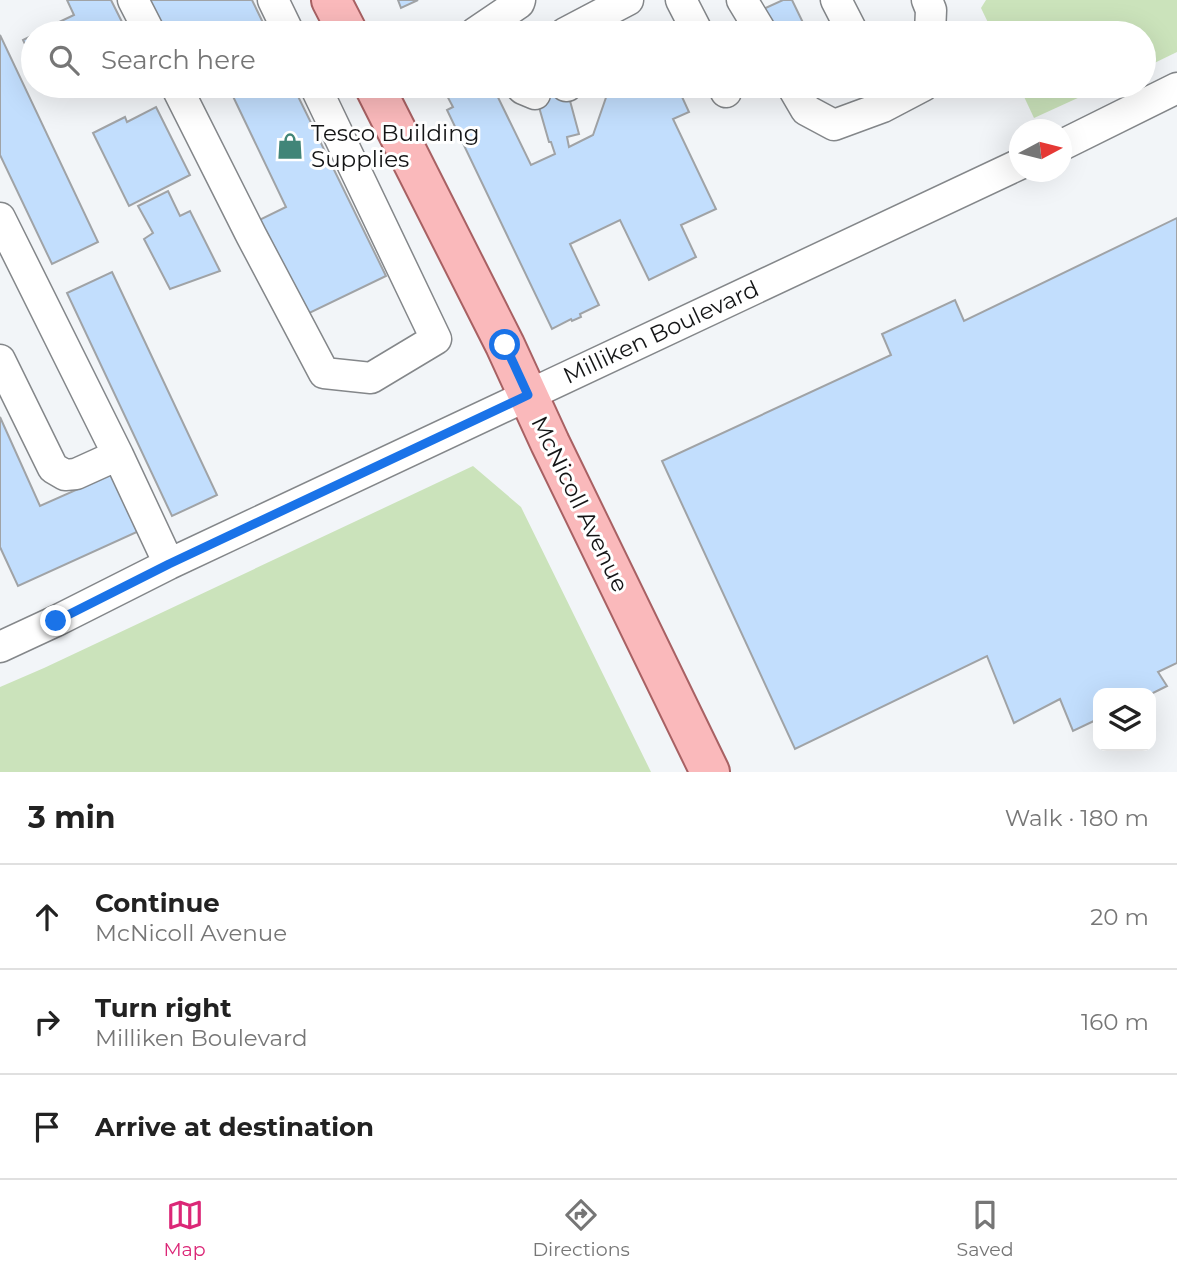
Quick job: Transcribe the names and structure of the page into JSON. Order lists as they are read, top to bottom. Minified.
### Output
{"streets":{"main road":["McNicoll Avenue"],"street":["Milliken Boulevard"]},"crossings":[["Milliken Boulevard","McNicoll Avenue"]],"places":{"shop":["Tesco Building Supplies"]},"north":"right","page":{"search":"Search here","heading":["3 min","Walk · 180 m"],"list":[["Continue","McNicoll Avenue","20 m"],["Turn right","Milliken Boulevard","160 m"],"Arrive at destination"],"nav":["Map","Directions","Saved"]}}
